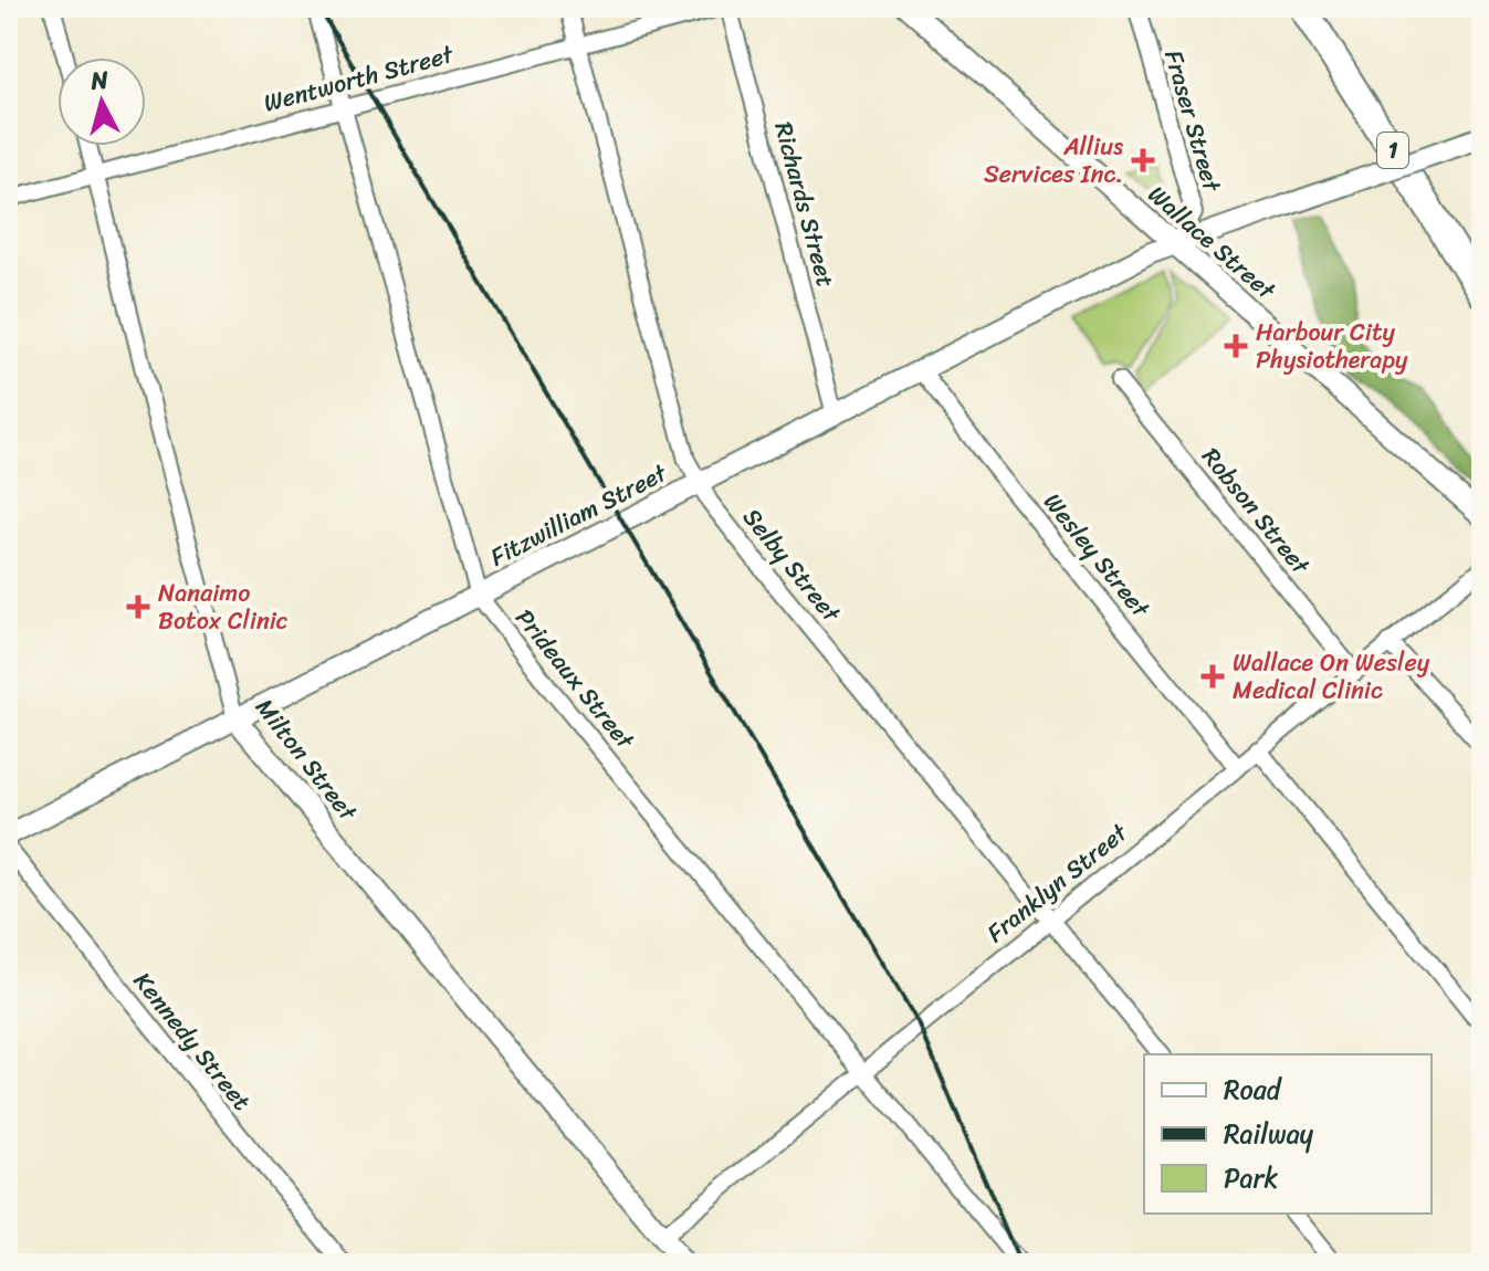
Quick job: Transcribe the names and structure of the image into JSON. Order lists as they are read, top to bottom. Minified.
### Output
{"streets":{"highway":["1"],"street":["Wentworth Street","Fraser Street","Richards Street","Wallace Street","Robson Street","Fitzwilliam Street","Wesley Street","Selby Street","Prideaux Street","Milton Street","Franklyn Street","Kennedy Street"]},"crossings":[["Wentworth Street","Richards Street"],["Wentworth Street","Selby Street"],["Wentworth Street","Prideaux Street"],["Wentworth Street","Milton Street"],["Fraser Street","Wallace Street"],["Fraser Street","Fitzwilliam Street"],["Richards Street","Fitzwilliam Street"],["Wallace Street","Fitzwilliam Street"],["Robson Street","Franklyn Street"],["Fitzwilliam Street","Wesley Street"],["Fitzwilliam Street","Selby Street"],["Fitzwilliam Street","Prideaux Street"],["Fitzwilliam Street","Milton Street"],["Wesley Street","Franklyn Street"],["Selby Street","Franklyn Street"],["Prideaux Street","Franklyn Street"],["Milton Street","Franklyn Street"]],"places":{"health":["Allius Services Inc.","Harbour City Physiotherapy","Nanaimo Botox Clinic","Wallace On Wesley Medical Clinic"]},"legend":["Road","Railway","Park"],"north":"top"}
